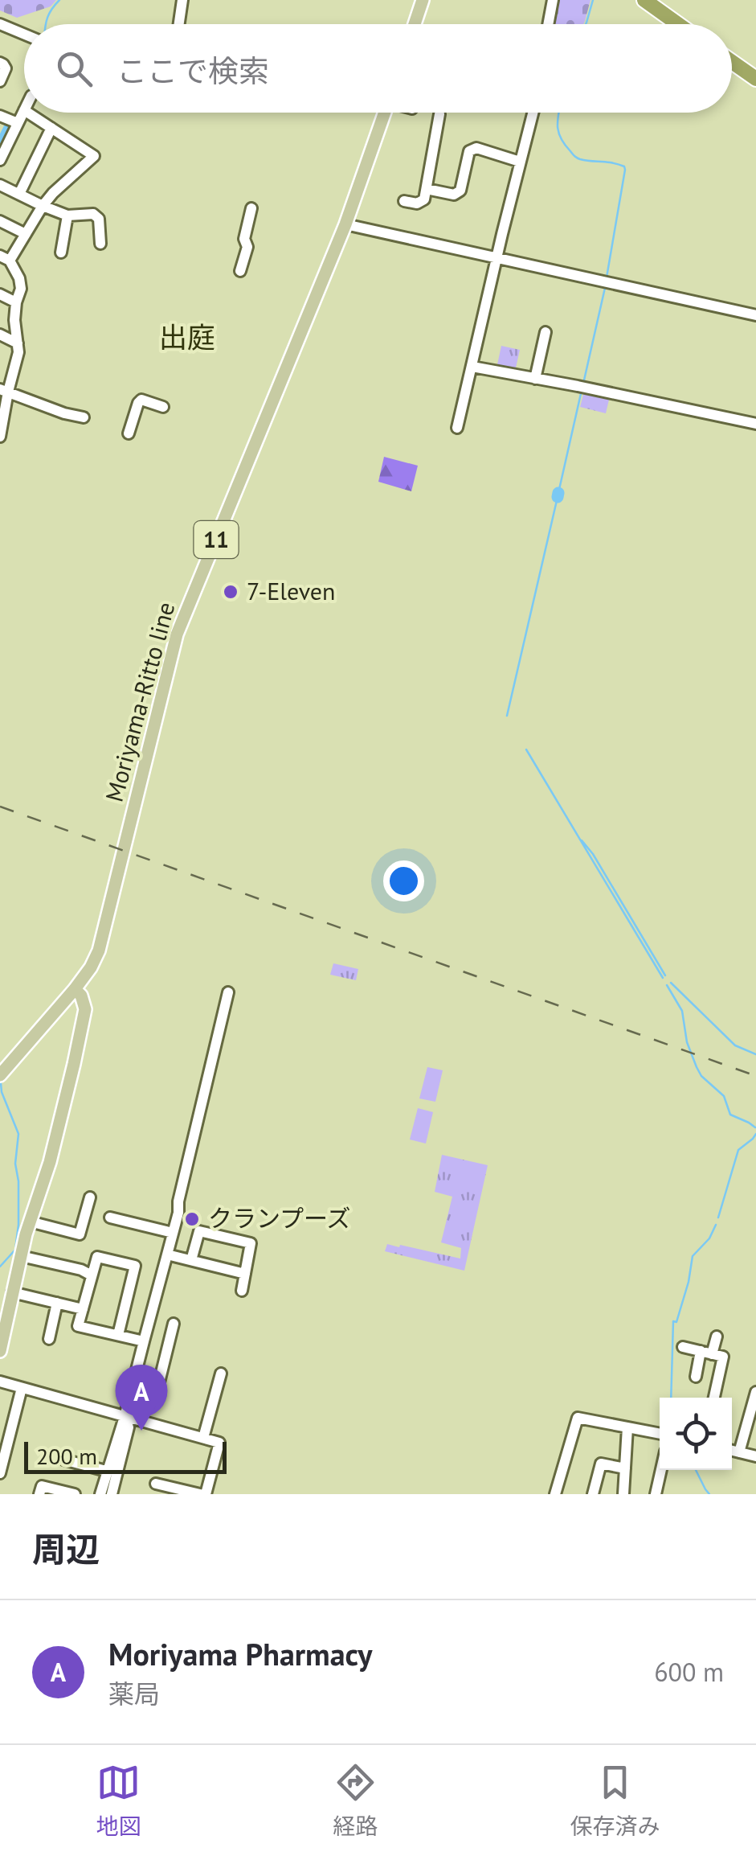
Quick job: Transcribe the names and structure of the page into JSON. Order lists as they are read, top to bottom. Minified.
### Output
{"streets":{"main road":["11","Moriyama-Ritto line"]},"districts":["出庭"],"places":["7-Eleven","クランプーズ"],"scale_bar":"200 m","page":{"search":"ここで検索","pins":"A","scale":"200 m","heading":"周辺","list":[{"mark":"A","name":"Moriyama Pharmacy","note":"薬局","value":"600 m"}],"nav":["地図","経路","保存済み"]}}
